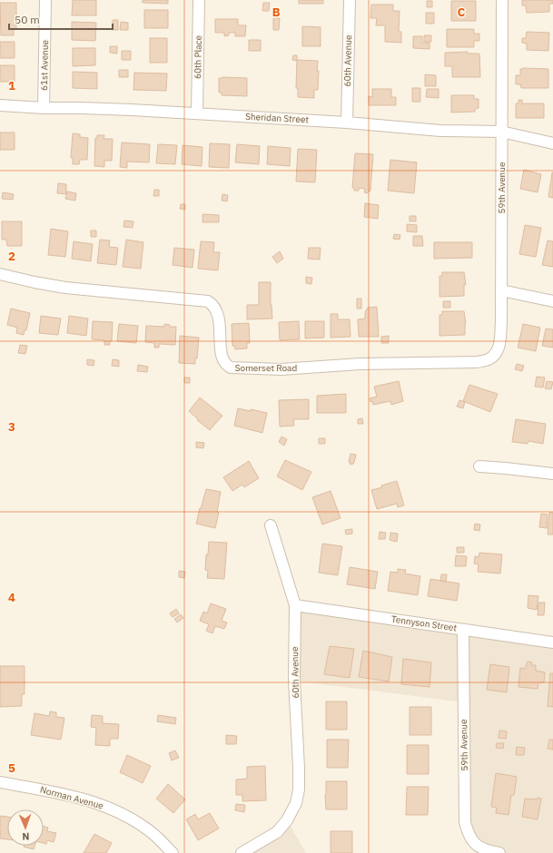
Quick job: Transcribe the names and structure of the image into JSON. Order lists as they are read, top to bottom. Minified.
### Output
{"streets":{"street":["60th Place","60th Avenue","61st Avenue","Sheridan Street","59th Avenue","Somerset Road","Tennyson Street","Norman Avenue"]},"crossings":[["60th Place","Sheridan Street"],["60th Avenue","Sheridan Street"],["60th Avenue","Tennyson Street"],["61st Avenue","Sheridan Street"],["Sheridan Street","59th Avenue"],["59th Avenue","Somerset Road"],["59th Avenue","Tennyson Street"]],"scale_bar":"50 m","north":"bottom","grid":{"columns":["B","C"],"rows":["1","2","3","4","5"]}}
